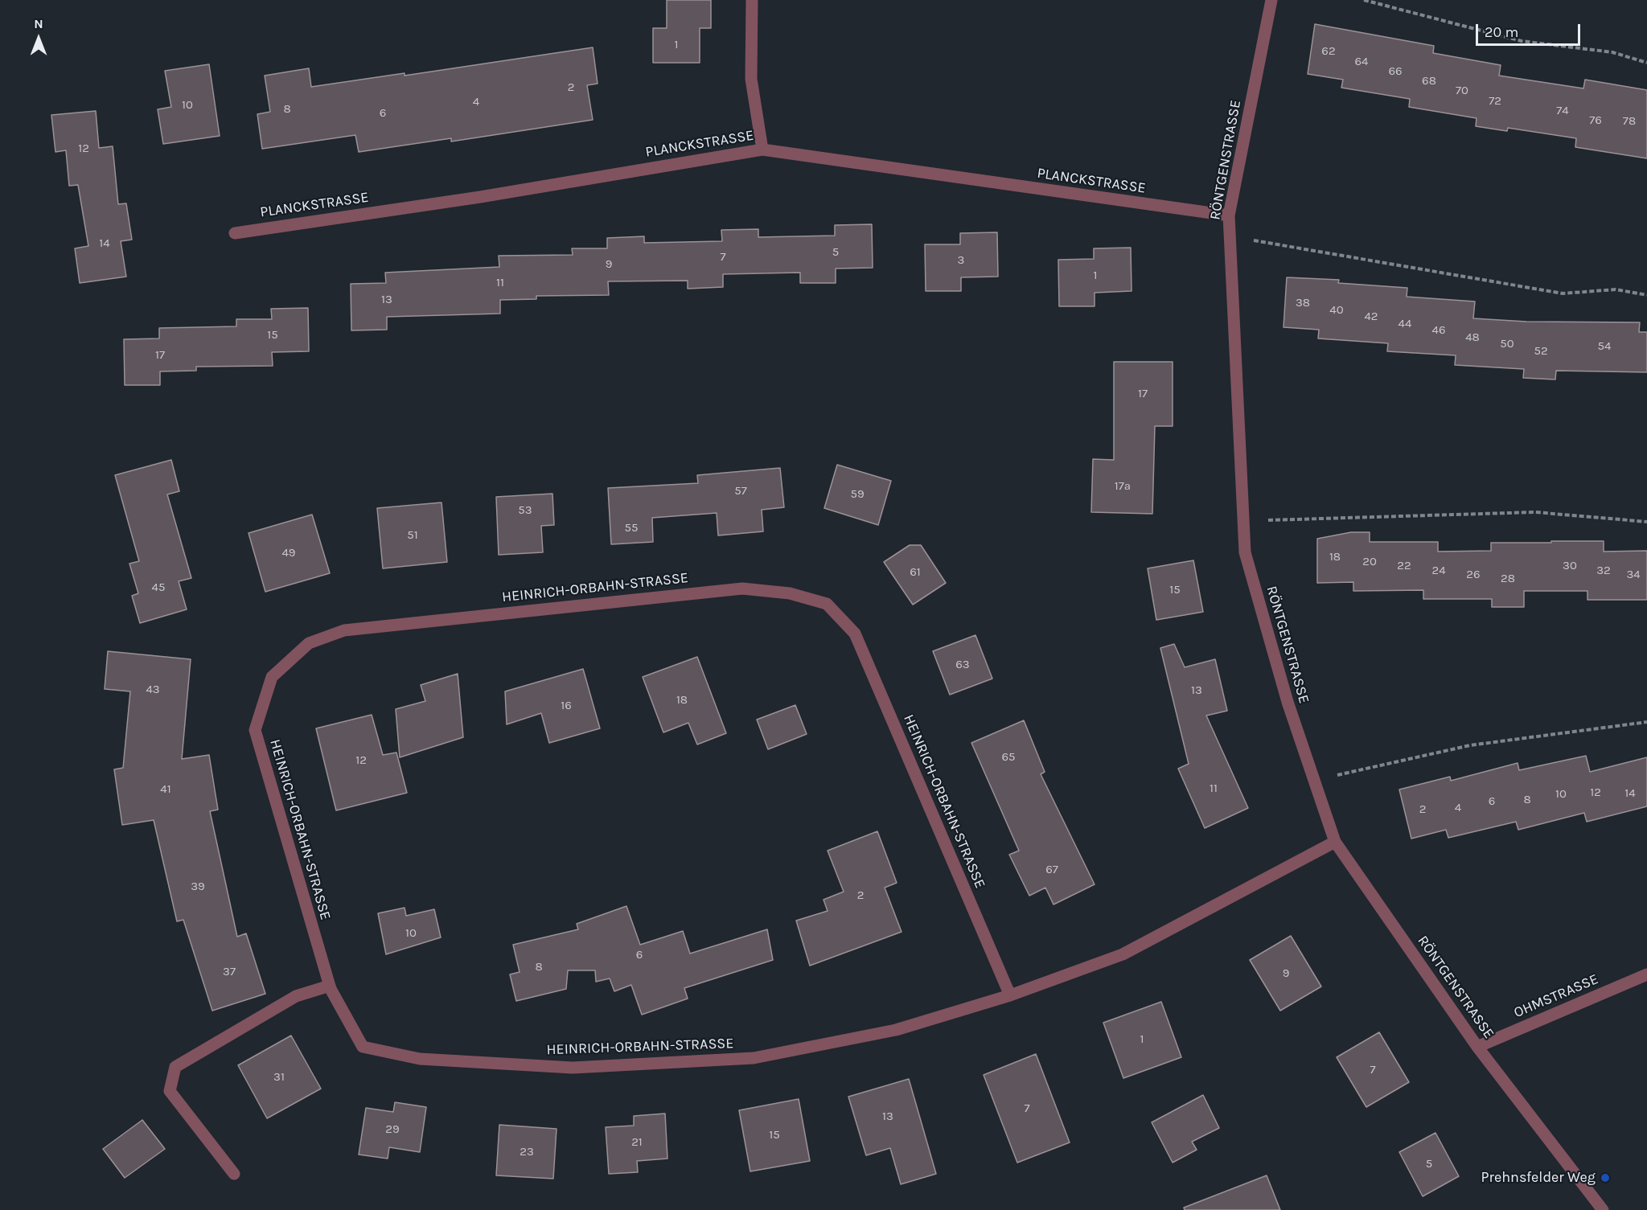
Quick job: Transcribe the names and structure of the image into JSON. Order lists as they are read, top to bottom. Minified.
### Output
{"streets":{"street":["PLANCKSTRASSE","RÖNTGENSTRASSE","HEINRICH-ORBAHN-STRASSE","OHMSTRASSE"]},"crossings":[["PLANCKSTRASSE","RÖNTGENSTRASSE"],["RÖNTGENSTRASSE","HEINRICH-ORBAHN-STRASSE"],["RÖNTGENSTRASSE","OHMSTRASSE"]],"places":["Prehnsfelder Weg"],"house_numbers":["1","62","64","66","68","2","70","72","4","10","8","74","6","76","78","12","14","5","7","3","9","1","11","13","38","40","42","44","46","15","48","50","54","52","17","17","17a","57","59","53","55","51","49","18","20","22","30","24","32","61","26","34","28","45","15","63","43","13","18","16","65","12","11","41","12","14","10","8","6","4","2","67","39","2","10","6","8","37","9","1","7","31","7","13","29","15","21","23","5"],"scale_bar":"20 m","north":"top"}
